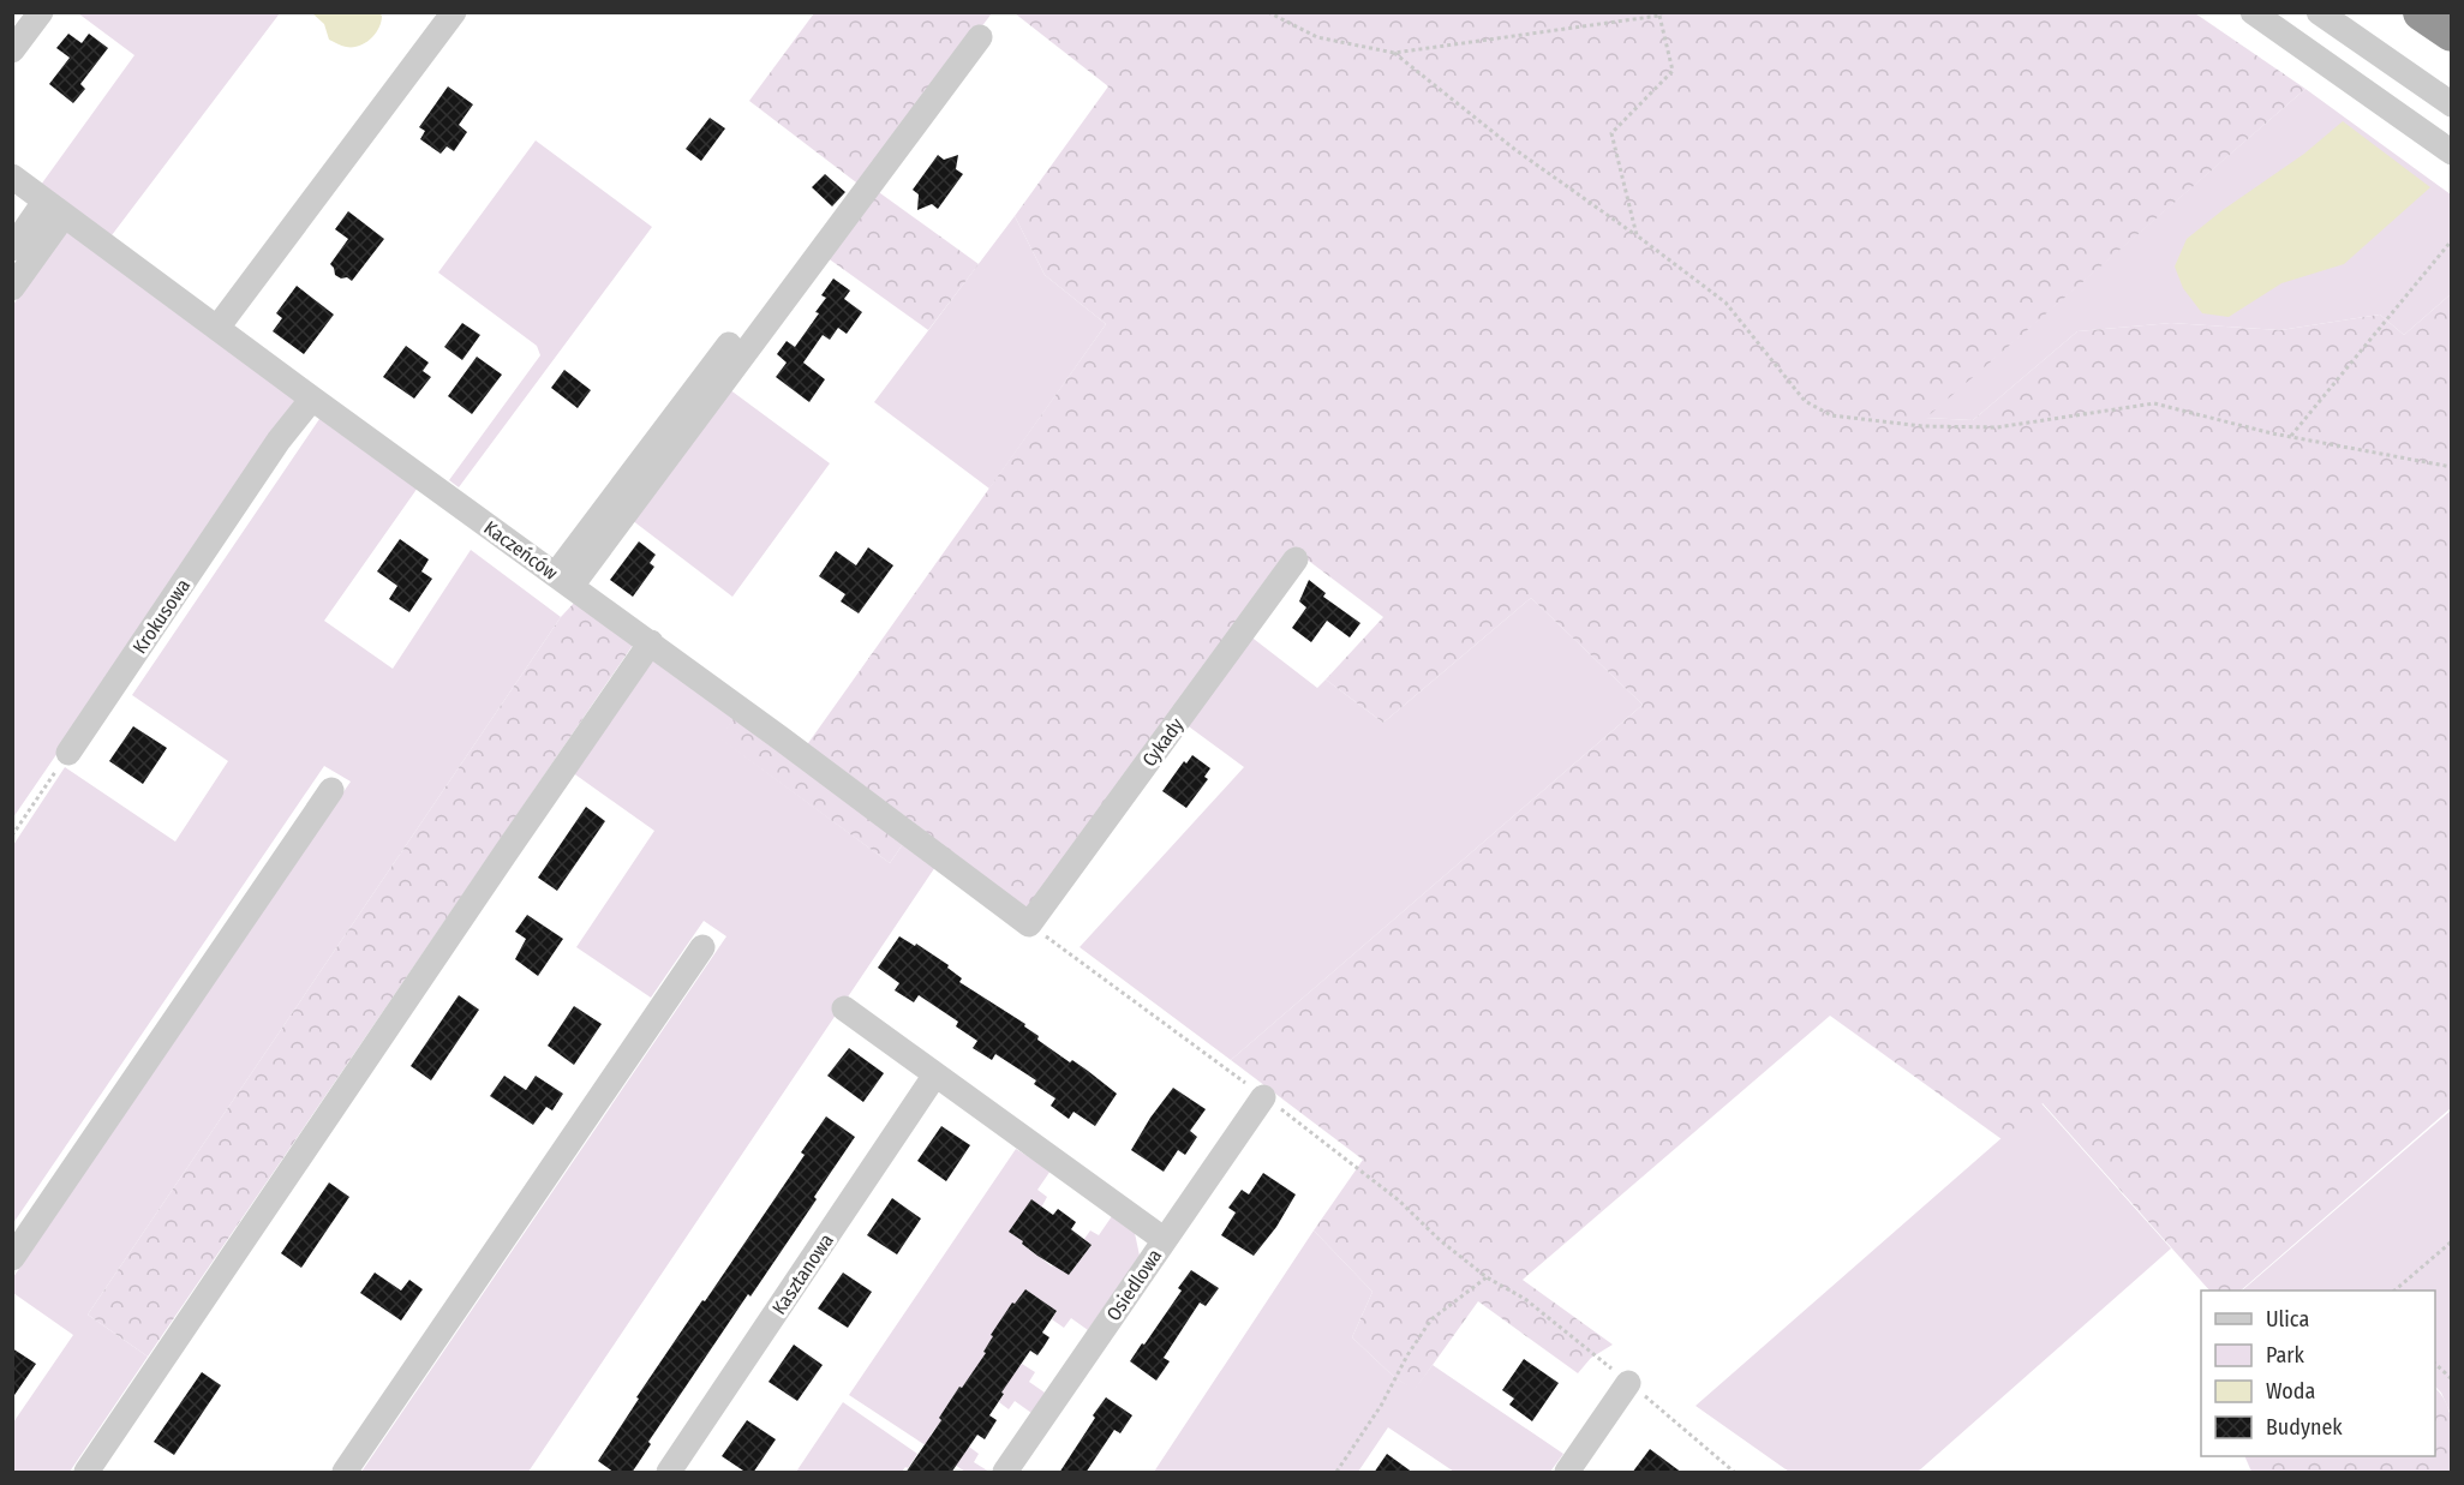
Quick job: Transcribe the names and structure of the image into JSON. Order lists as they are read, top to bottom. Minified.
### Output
{"streets":{"street":["Kaczeńców","Krokusowa","Cykady","Kasztanowa","Osiedlowa"]},"crossings":[["Kaczeńców","Krokusowa"],["Kaczeńców","Cykady"]],"legend":["Ulica","Park","Woda","Budynek"]}
